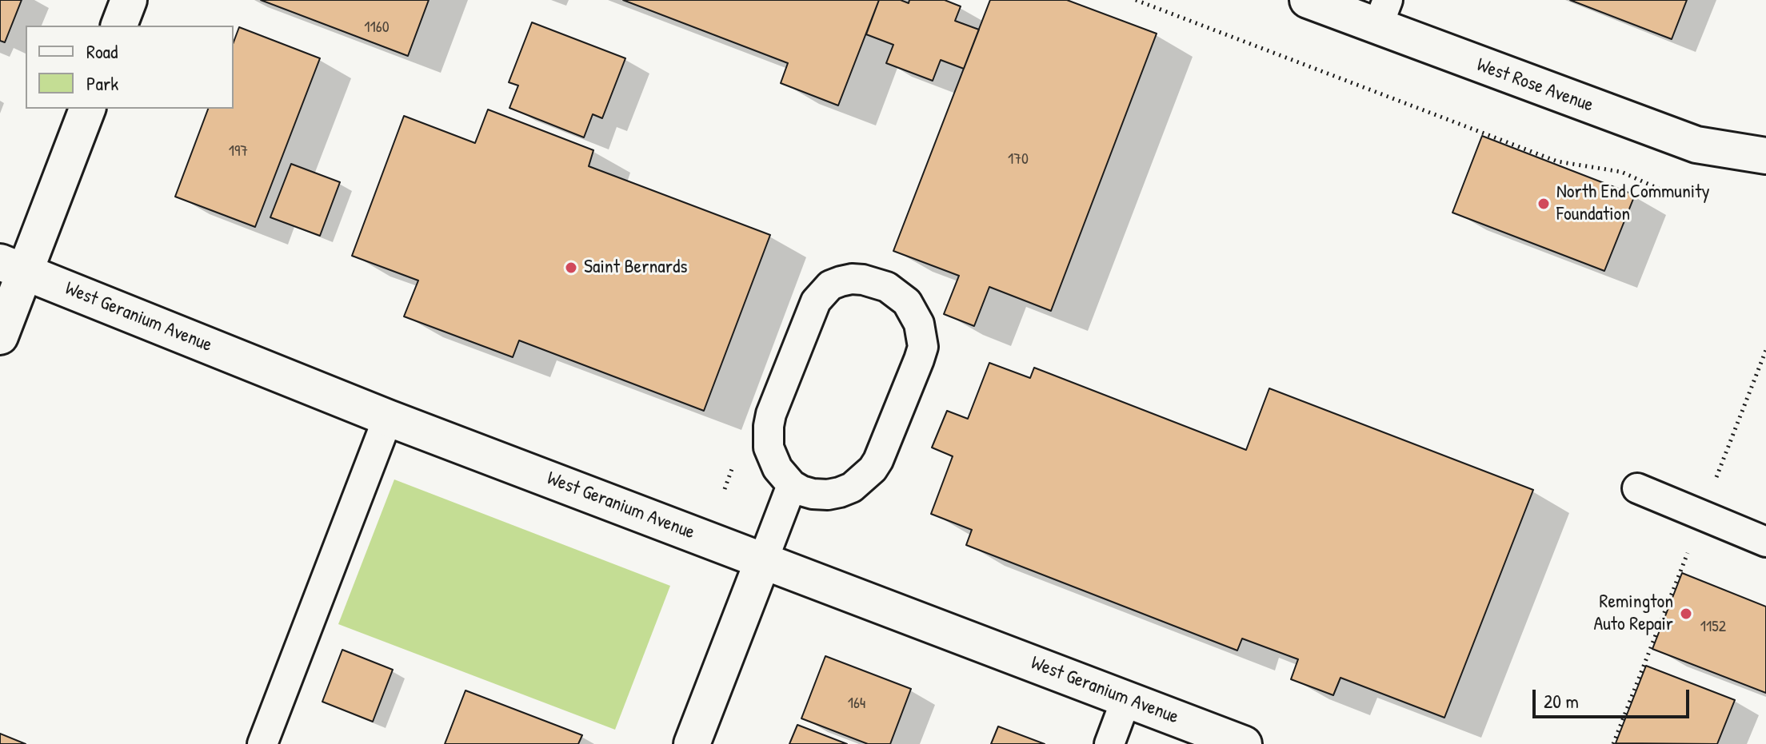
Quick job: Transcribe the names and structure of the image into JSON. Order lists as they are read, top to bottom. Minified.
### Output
{"streets":{"street":["West Rose Avenue","West Geranium Avenue"]},"places":["North End Community Foundation","Saint Bernards","Remington Auto Repair"],"house_numbers":["1160","197","170","1152","164"],"legend":["Road","Park"],"scale_bar":"20 m"}
